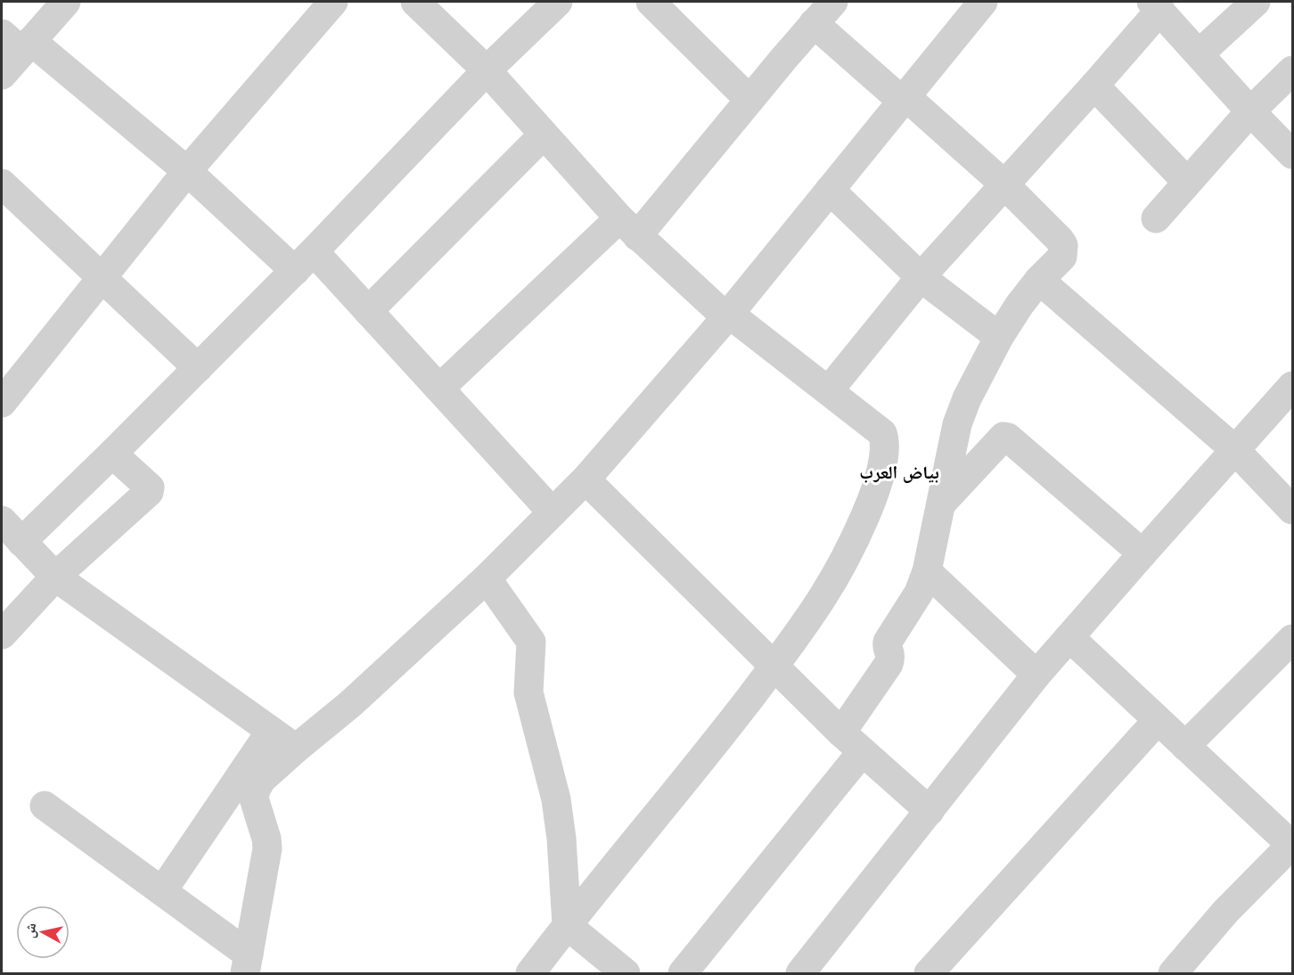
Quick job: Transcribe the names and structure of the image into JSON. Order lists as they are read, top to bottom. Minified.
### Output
{"districts":["بياض العرب"],"north":"left"}
